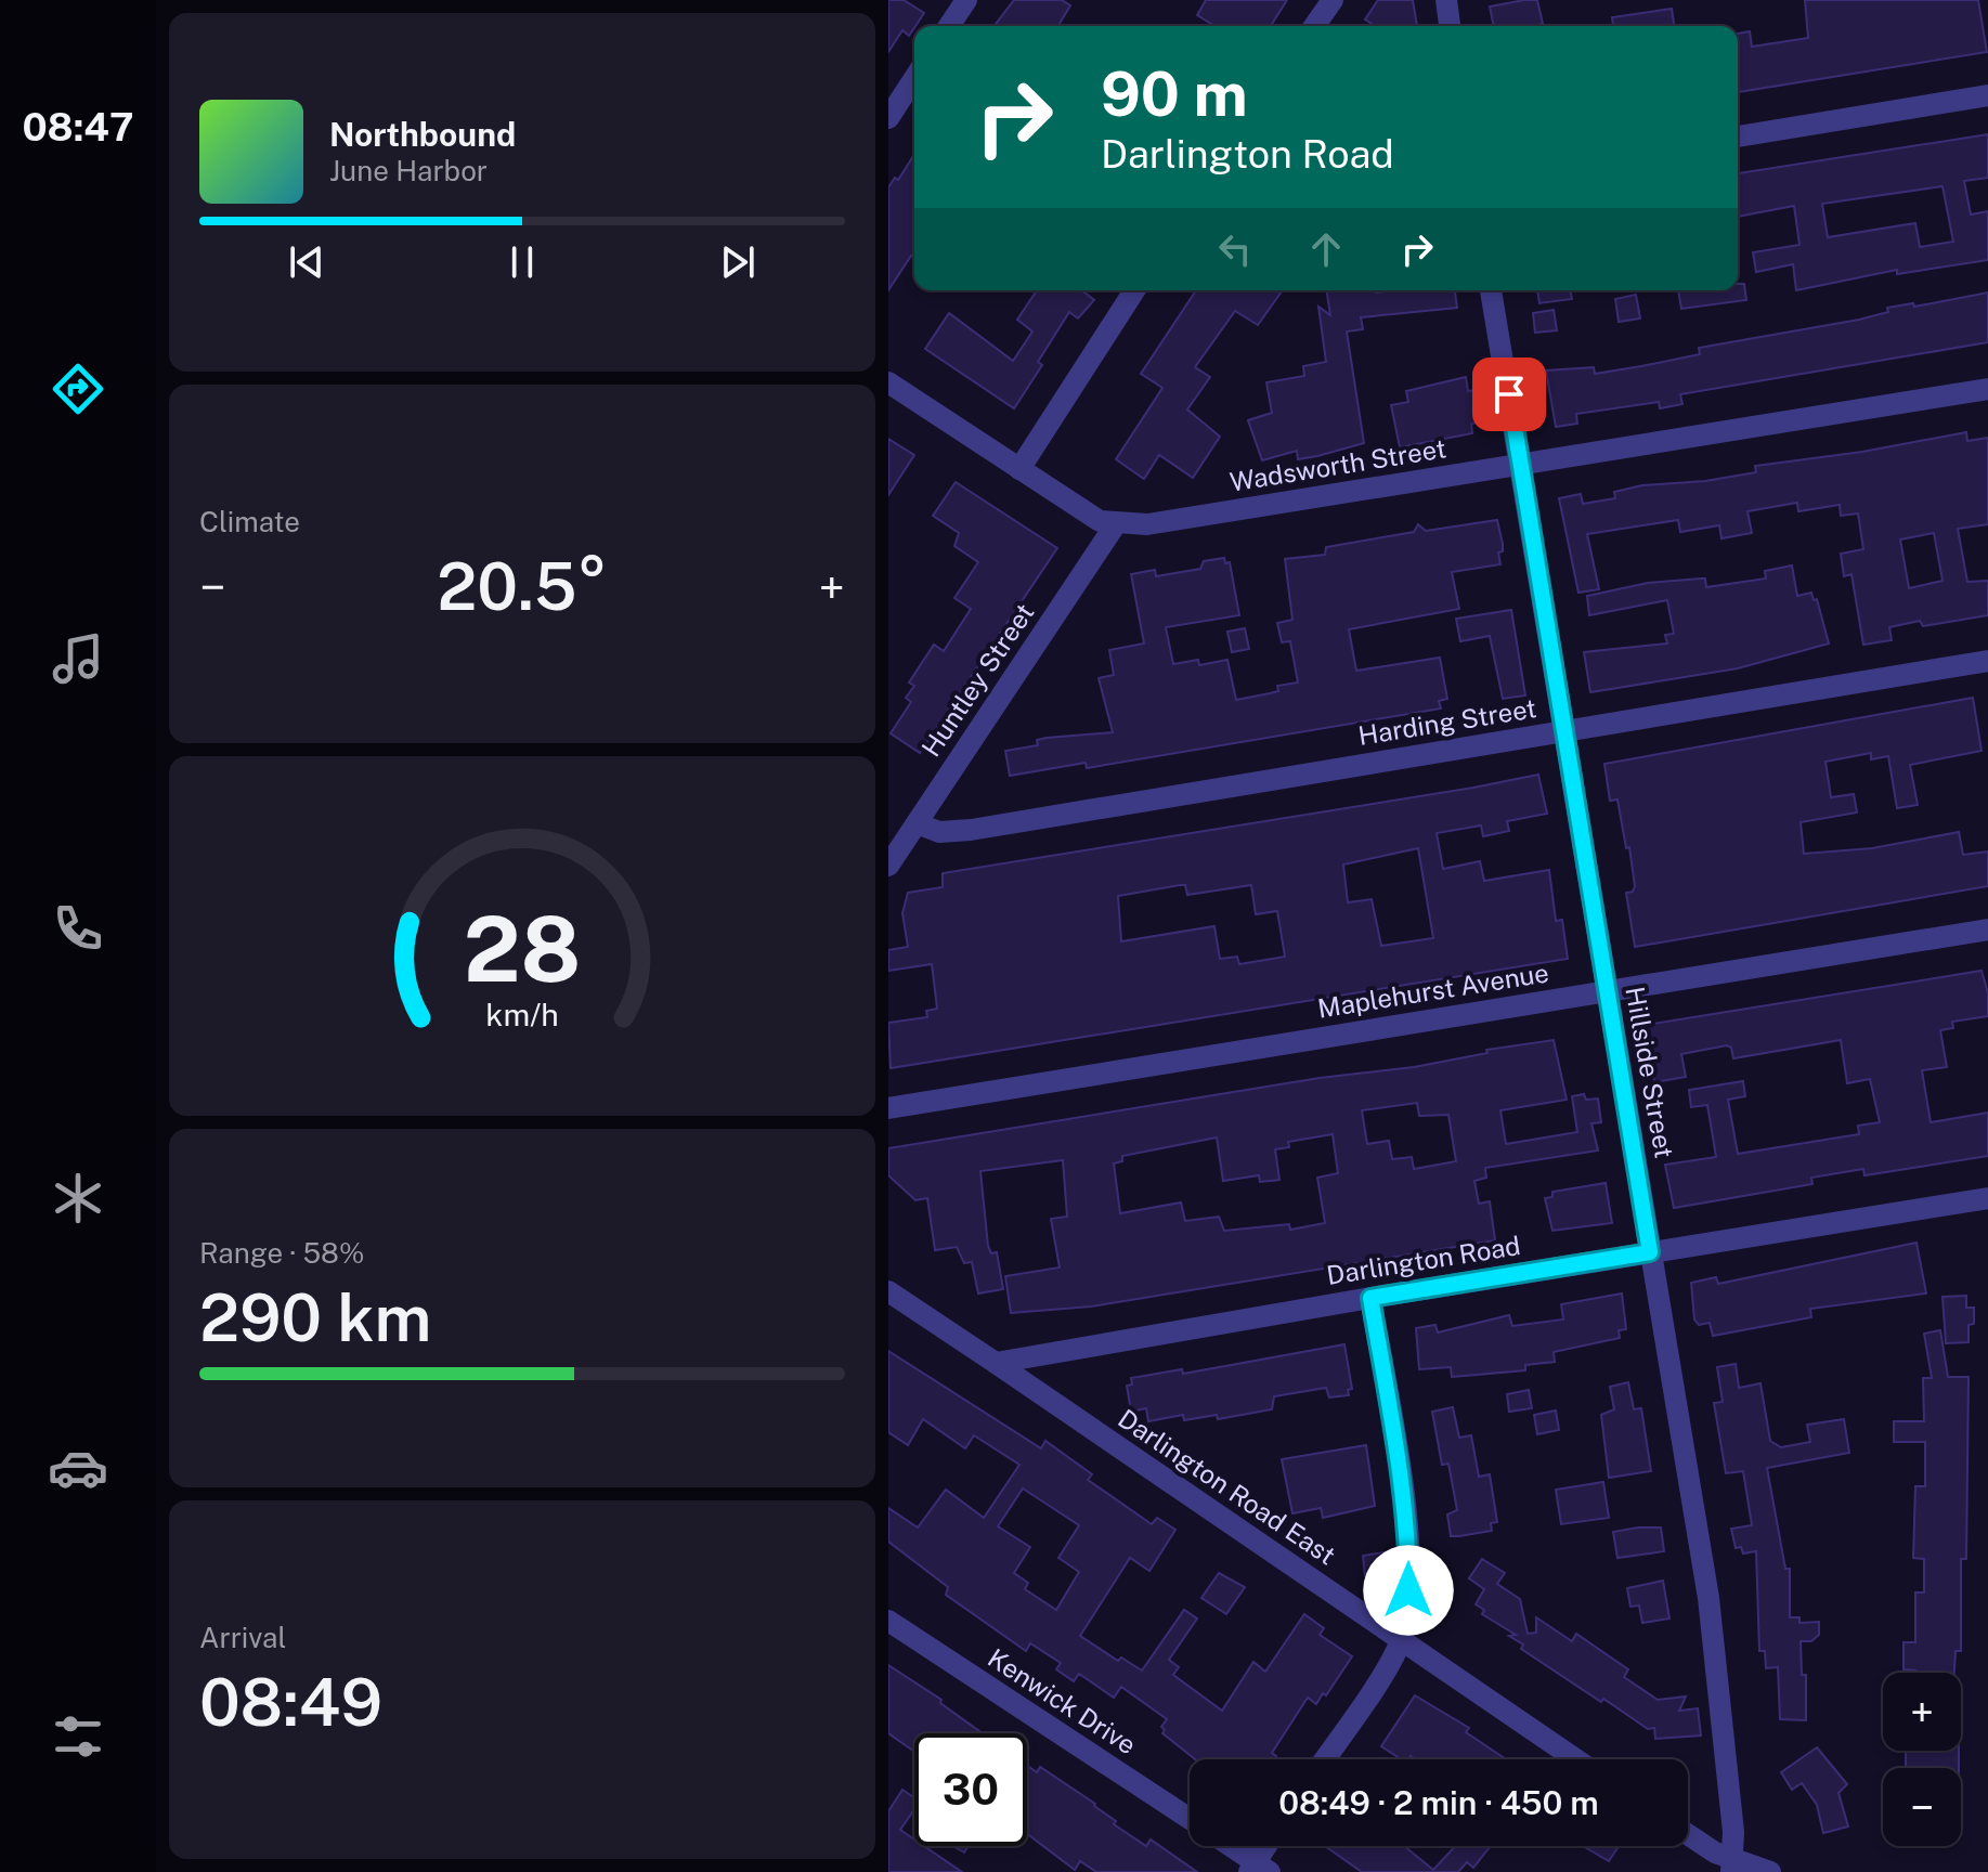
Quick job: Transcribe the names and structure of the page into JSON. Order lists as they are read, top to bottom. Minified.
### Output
{"streets":{"street":["Wadsworth Street","Huntley Street","Harding Street","Maplehurst Avenue","Hillside Street","Darlington Road","Darlington Road East","Kenwick Drive"]},"crossings":[["Wadsworth Street","Huntley Street"],["Wadsworth Street","Hillside Street"],["Huntley Street","Harding Street"],["Harding Street","Hillside Street"],["Maplehurst Avenue","Hillside Street"],["Hillside Street","Darlington Road"],["Darlington Road","Darlington Road East"]],"page":{"tabs":"08:47","turn":["90 m","Darlington Road"],"song":["Northbound","June Harbor"],"tile":["Climate",["Range · 58%","290 km"],["Arrival","08:49"]],"heat":["−","20.5°","+"],"map_buttons":["+","−"],"limit":"30","trip":"08:49 · 2 min · 450 m","gauge":["28","km/h"]}}
